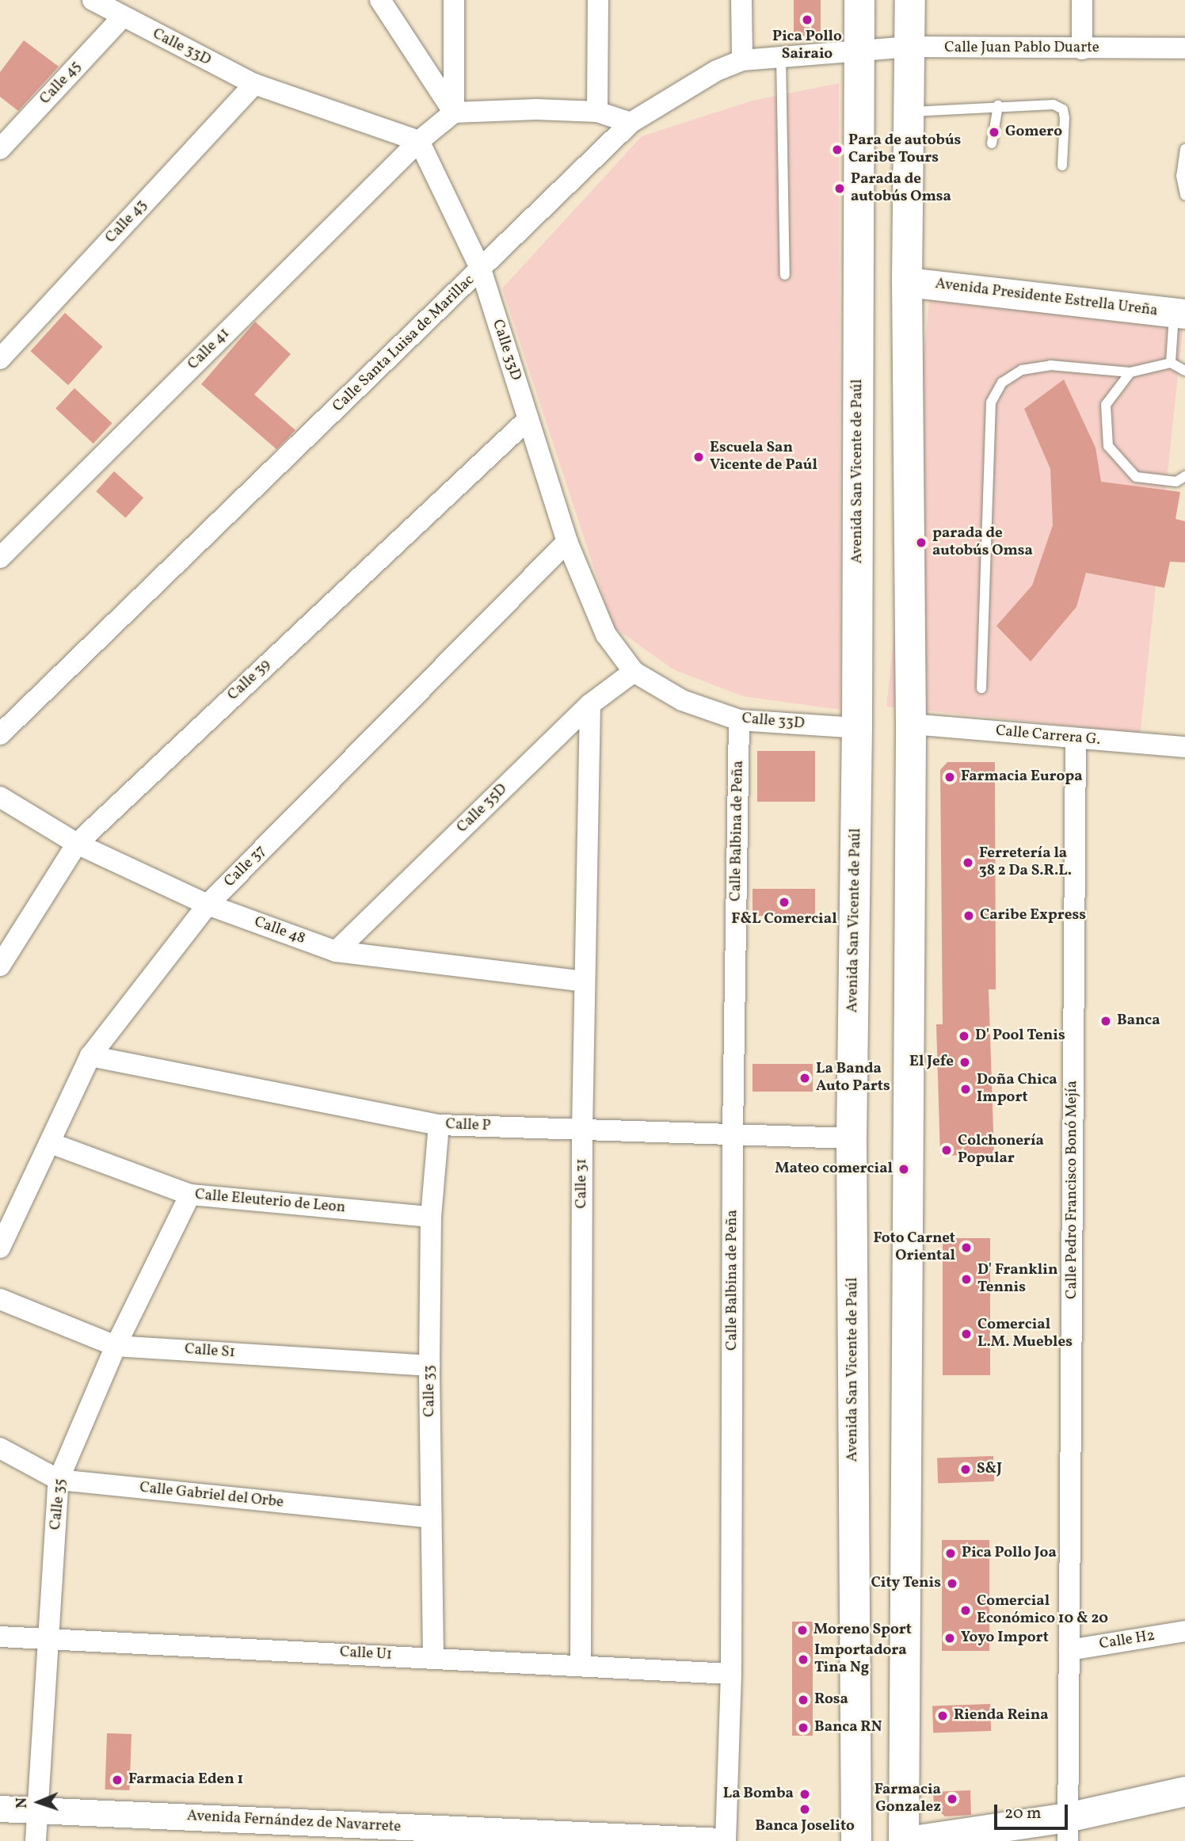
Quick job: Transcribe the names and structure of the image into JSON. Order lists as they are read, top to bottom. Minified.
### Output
{"streets":{"main road":["Avenida Presidente Estrella Ureña","Avenida San Vicente de Paúl"],"street":["Calle 33D","Calle Juan Pablo Duarte","Calle 45","Calle 43","Calle Santa Luisa de Marillac","Calle 41","Calle 39","Calle Carrera G.","Calle 35D","Calle Balbina de Peña","Calle 37","Calle 48","Calle P","Calle 31","Calle Pedro Francisco Bonó Mejía","Calle Eleuterio de Leon","Calle S1","Calle 33","Calle Gabriel del Orbe","Calle 35","Calle H2","Calle U1","Avenida Fernández de Navarrete"]},"crossings":[["Calle 33D","Calle 45"],["Calle 33D","Calle 43"],["Calle 33D","Calle Santa Luisa de Marillac"],["Calle 33D","Calle 41"],["Calle 33D","Avenida San Vicente de Paúl"],["Calle 33D","Calle 39"],["Calle 33D","Calle 35D"],["Calle 33D","Calle Balbina de Peña"],["Calle 33D","Calle 37"],["Calle Juan Pablo Duarte","Calle Santa Luisa de Marillac"],["Calle Juan Pablo Duarte","Avenida San Vicente de Paúl"],["Calle Santa Luisa de Marillac","Avenida San Vicente de Paúl"],["Avenida San Vicente de Paúl","Calle P"],["Calle 39","Calle 48"],["Calle Carrera G.","Calle Pedro Francisco Bonó Mejía"],["Calle 35D","Calle 48"],["Calle 35D","Calle 31"],["Calle Balbina de Peña","Calle P"],["Calle Balbina de Peña","Calle U1"],["Calle 37","Calle 48"],["Calle 37","Calle P"],["Calle 37","Calle Eleuterio de Leon"],["Calle 48","Calle 31"],["Calle P","Calle 31"],["Calle P","Calle 33"],["Calle 31","Calle U1"],["Calle Pedro Francisco Bonó Mejía","Calle H2"],["Calle Eleuterio de Leon","Calle 33"],["Calle Eleuterio de Leon","Calle 35"],["Calle S1","Calle 33"],["Calle S1","Calle 35"],["Calle 33","Calle Gabriel del Orbe"],["Calle 33","Calle U1"],["Calle Gabriel del Orbe","Calle 35"],["Calle 35","Calle U1"],["Calle 35","Avenida Fernández de Navarrete"]],"places":["Pica Pollo Sairaio","Gomero","Para de autobús Caribe Tours","Parada de autobús Omsa","Escuela San Vicente de Paúl","parada de autobús Omsa","Farmacia Europa","Ferretería la 38 2 Da S.R.L.","F&L Comercial","Caribe Express","Banca","D' Pool Tenis","El Jefe","La Banda Auto Parts","Doña Chica Import","Colchonería Popular","Mateo comercial","Foto Carnet Oriental","D' Franklin Tennis","Comercial L.M. Muebles","S&J","Pica Pollo Joa","City Tenis","Comercial Económico 10 & 20","Moreno Sport","Yoyo Import","Importadora Tina Ng","Rosa","Rienda Reina","Banca RN","Farmacia Eden 1","La Bomba","Farmacia Gonzalez","Banca Joselito"],"scale_bar":"20 m","north":"left"}
